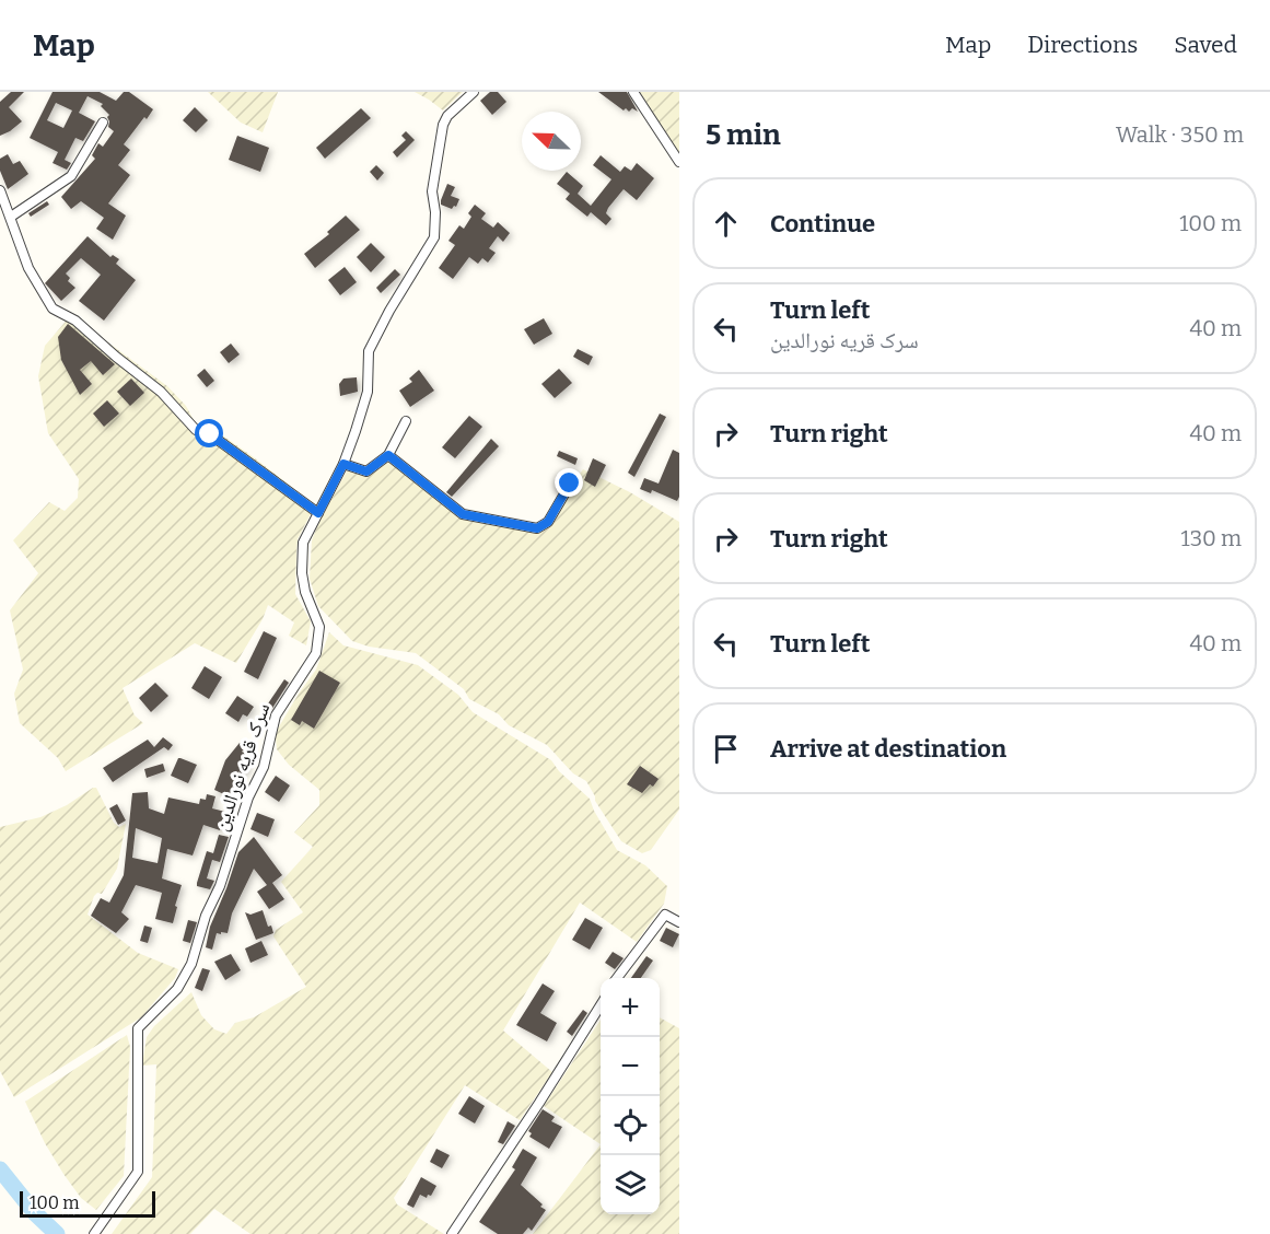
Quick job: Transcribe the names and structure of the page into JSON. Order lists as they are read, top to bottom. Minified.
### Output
{"streets":{"street":["سرک قریه نورالدین"]},"scale_bar":"100 m","north":"top left","page":{"header":"Map","nav":["Map","Directions","Saved"],"heading":["5 min","Walk · 350 m"],"list":[["Continue","100 m"],["Turn left","سرک قریه نورالدین","40 m"],["Turn right","40 m"],["Turn right","130 m"],["Turn left","40 m"],"Arrive at destination"],"map_buttons":["+","−"],"scale":"100 m"}}
